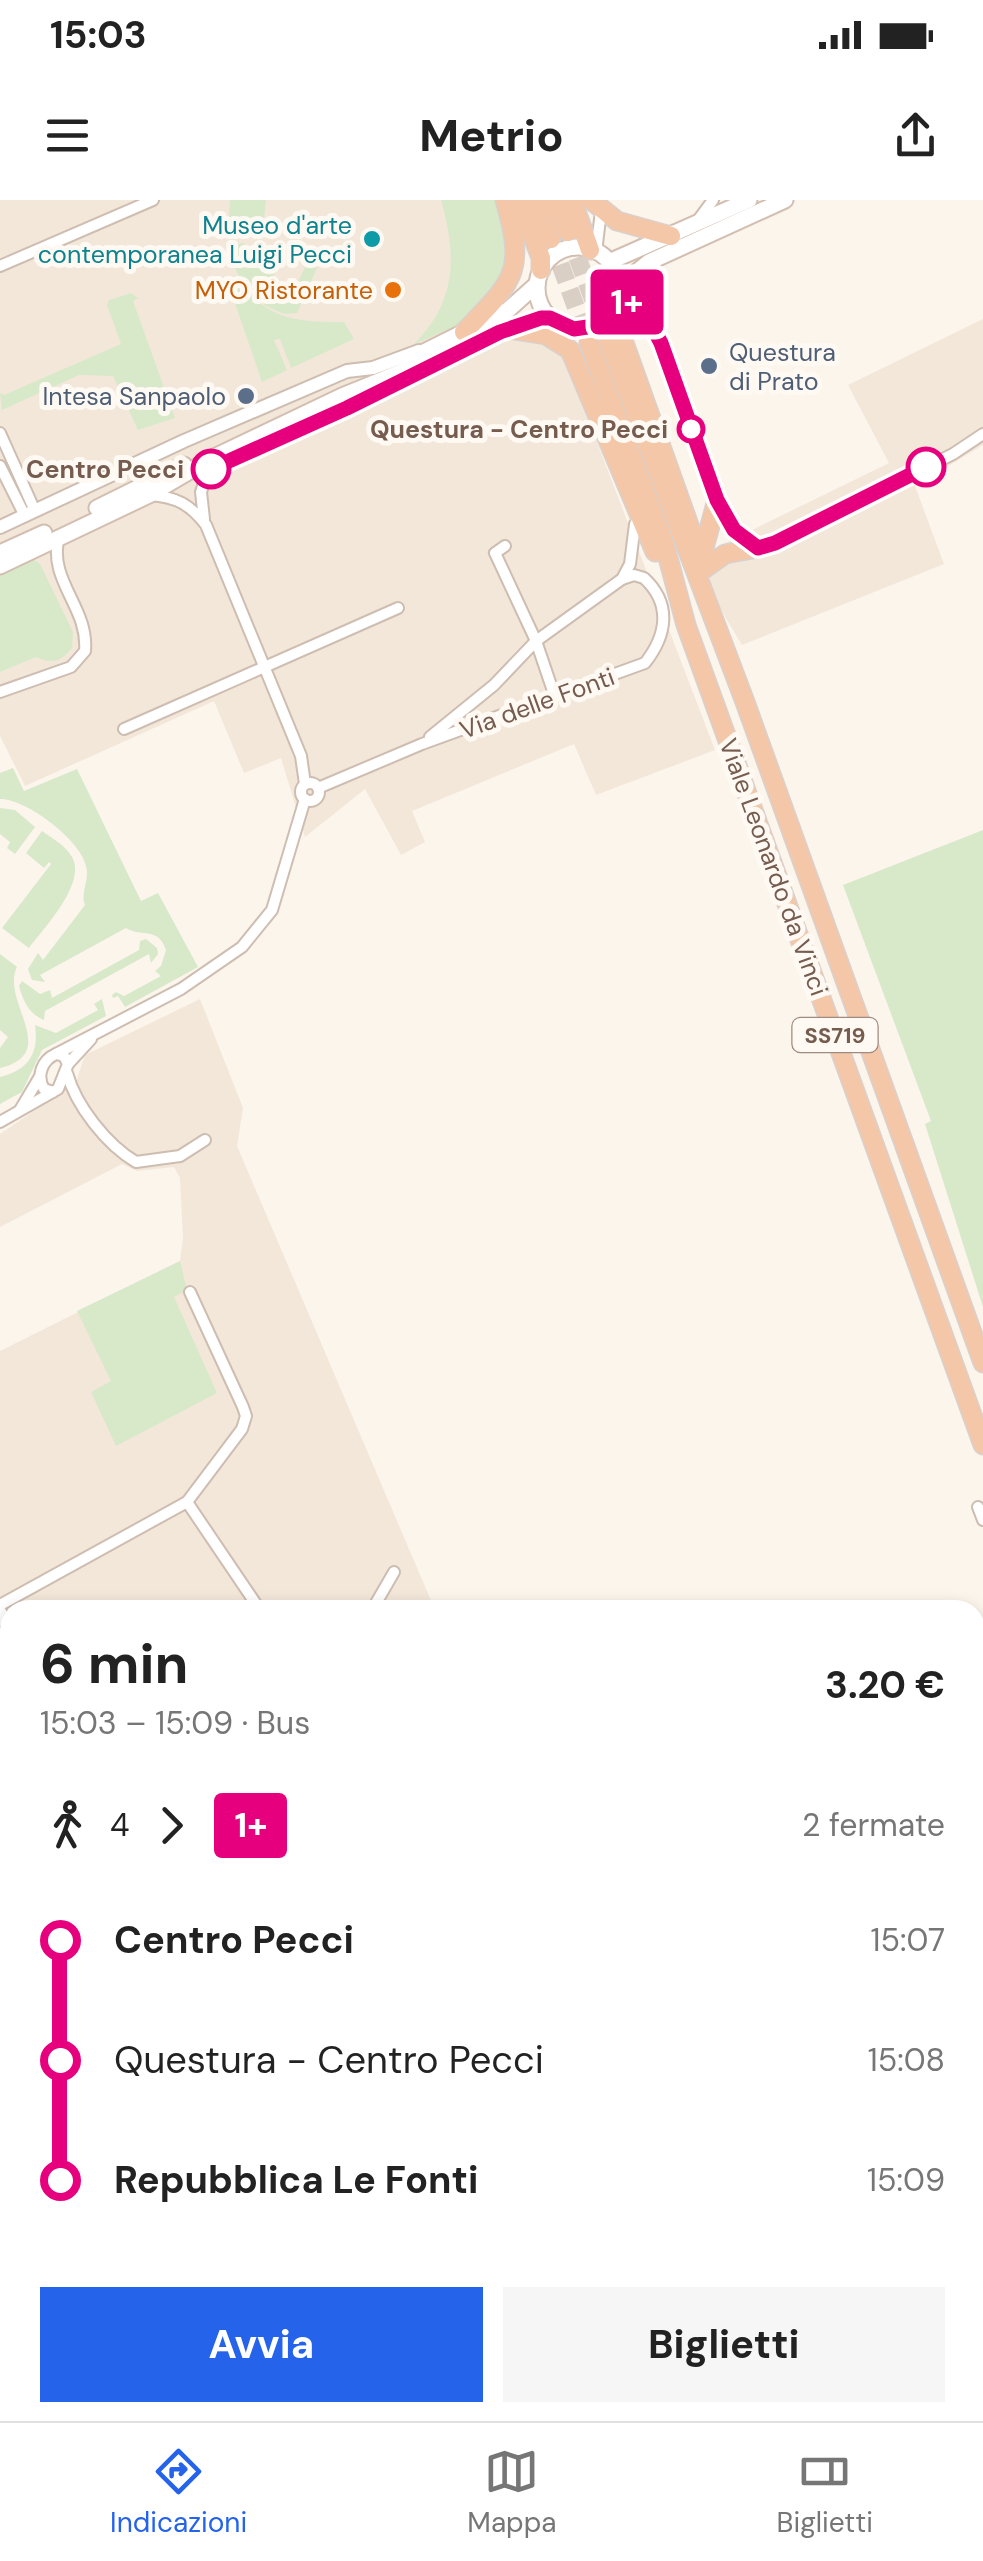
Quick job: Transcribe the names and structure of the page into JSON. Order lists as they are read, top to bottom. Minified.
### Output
{"streets":{"highway":["Viale Leonardo da Vinci","SS719"],"street":["Via delle Fonti"]},"places":["Museo d'arte contemporanea Luigi Pecci","MYO Ristorante","Questura di Prato","Intesa Sanpaolo","Questura - Centro Pecci","Centro Pecci"],"lines":["bus line 1+"],"page":{"status":"15:03","header":"Metrio","on_map":"1+","heading":["6 min","15:03 – 15:09 · Bus","3.20 €"],"legs":["4","1+","2 fermate"],"list":[{"name":"Centro Pecci","value":"15:07"},{"name":"Questura - Centro Pecci","value":"15:08"},{"name":"Repubblica Le Fonti","value":"15:09"}],"buttons":["Avvia","Biglietti"],"tabs":["Indicazioni","Mappa","Biglietti"]}}
